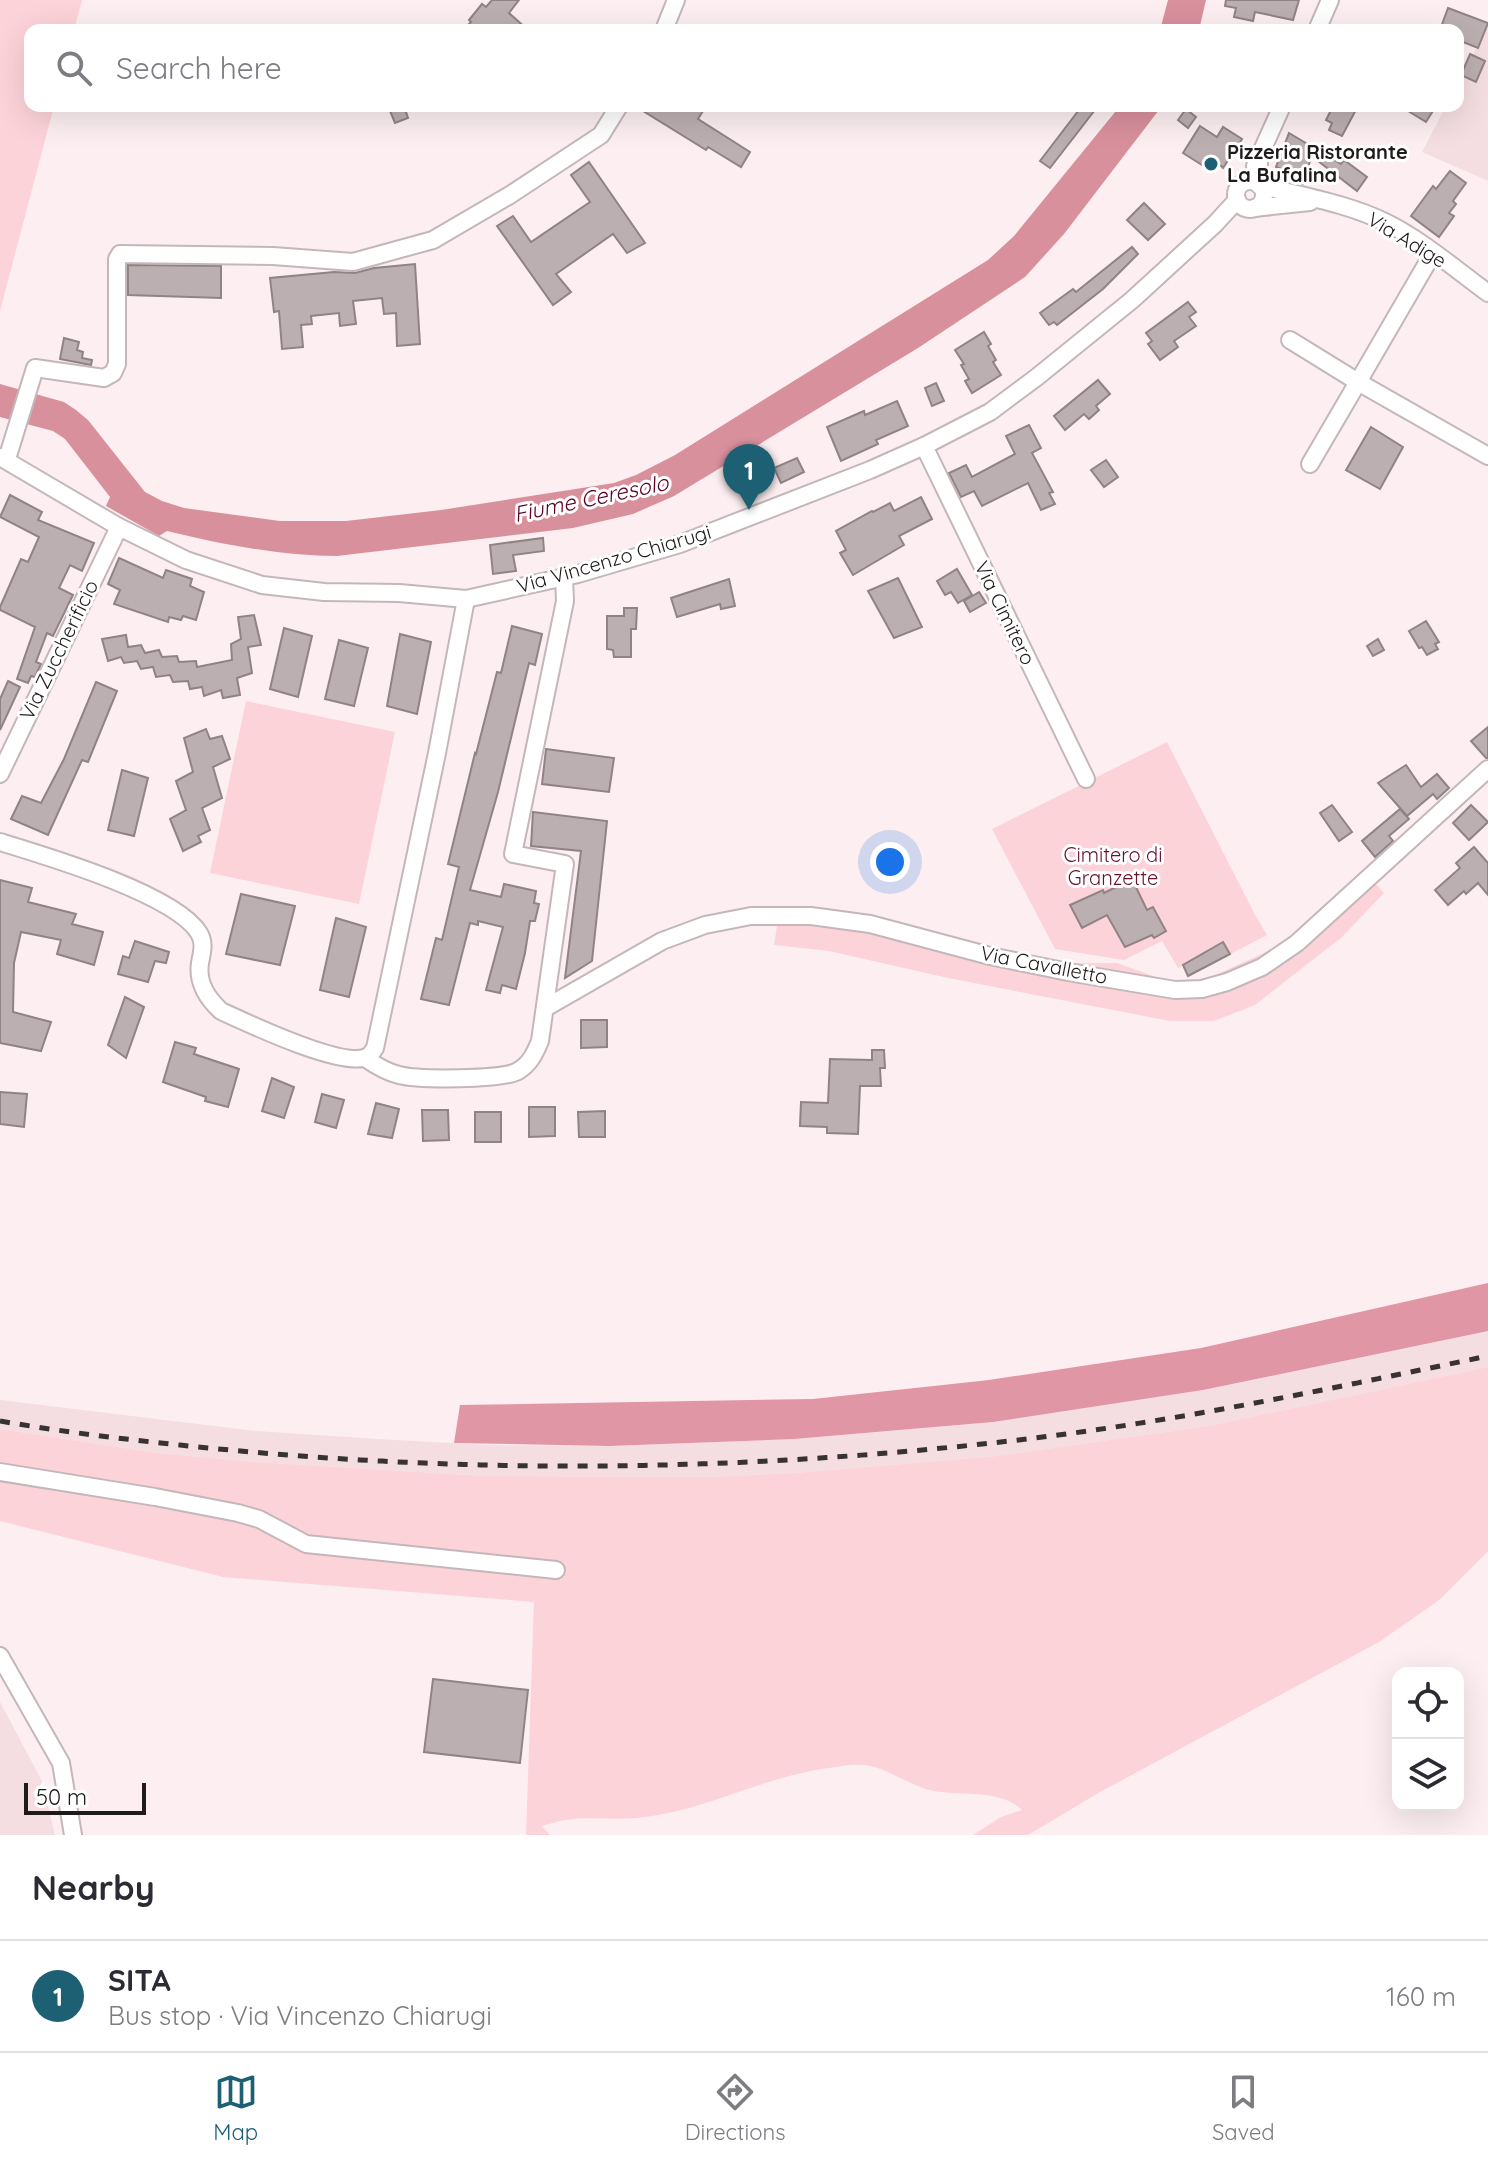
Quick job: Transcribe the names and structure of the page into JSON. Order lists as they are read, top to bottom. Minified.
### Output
{"streets":{"street":["Via Adige","Via Vincenzo Chiarugi","Via Cimitero","Via Zuccherificio","Via Cavalletto"]},"crossings":[["Via Adige","Via Vincenzo Chiarugi"],["Via Vincenzo Chiarugi","Via Cimitero"],["Via Vincenzo Chiarugi","Via Zuccherificio"]],"water":["Fiume Ceresolo"],"parks":["Cimitero di Granzette"],"places":["Pizzeria Ristorante La Bufalina"],"scale_bar":"50 m","page":{"search":"Search here","pins":"1","scale":"50 m","heading":"Nearby","list":[{"mark":"1","name":"SITA","note":"Bus stop · Via Vincenzo Chiarugi","value":"160 m"}],"nav":["Map","Directions","Saved"]}}
